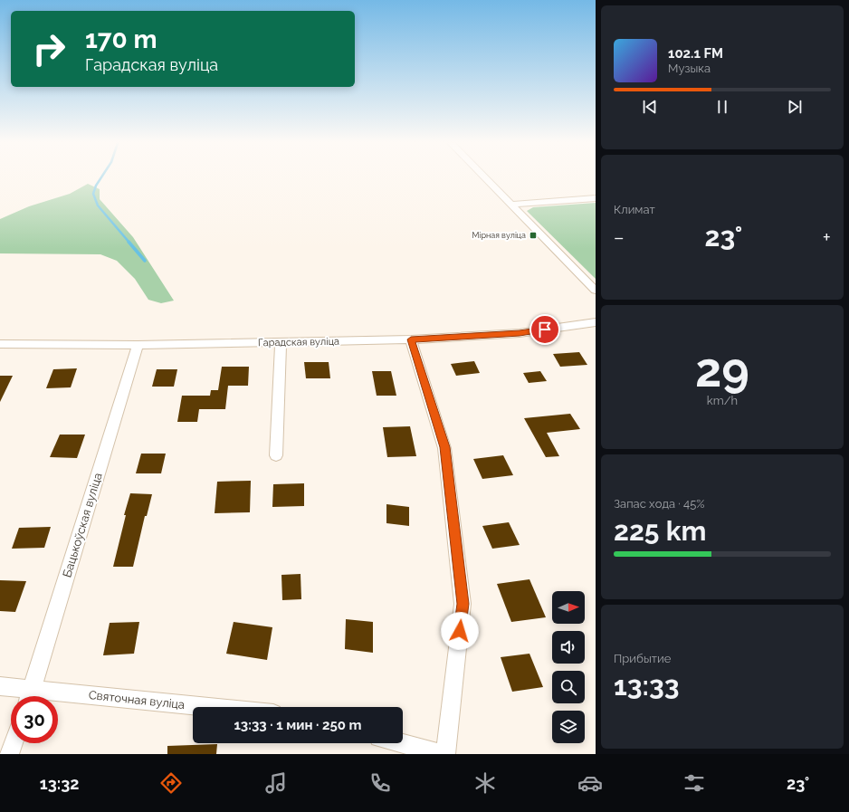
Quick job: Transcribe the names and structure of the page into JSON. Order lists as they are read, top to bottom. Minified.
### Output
{"streets":{"street":["Гарадская вуліца","Бацькоўская вуліца","Святочная вуліца"]},"crossings":[["Гарадская вуліца","Бацькоўская вуліца"]],"places":{"transit":["Мірная вуліца"]},"north":"right","page":{"turn":["170 m","Гарадская вуліца"],"song":["102.1 FM","Музыка"],"tile":["Климат",["29","km/h"],["Запас хода · 45%","225 km"],["Прибытие","13:33"]],"heat":["−","23°","+"],"limit":"30","trip":"13:33 · 1 мин · 250 m","tabs":["13:32","23°"]}}
